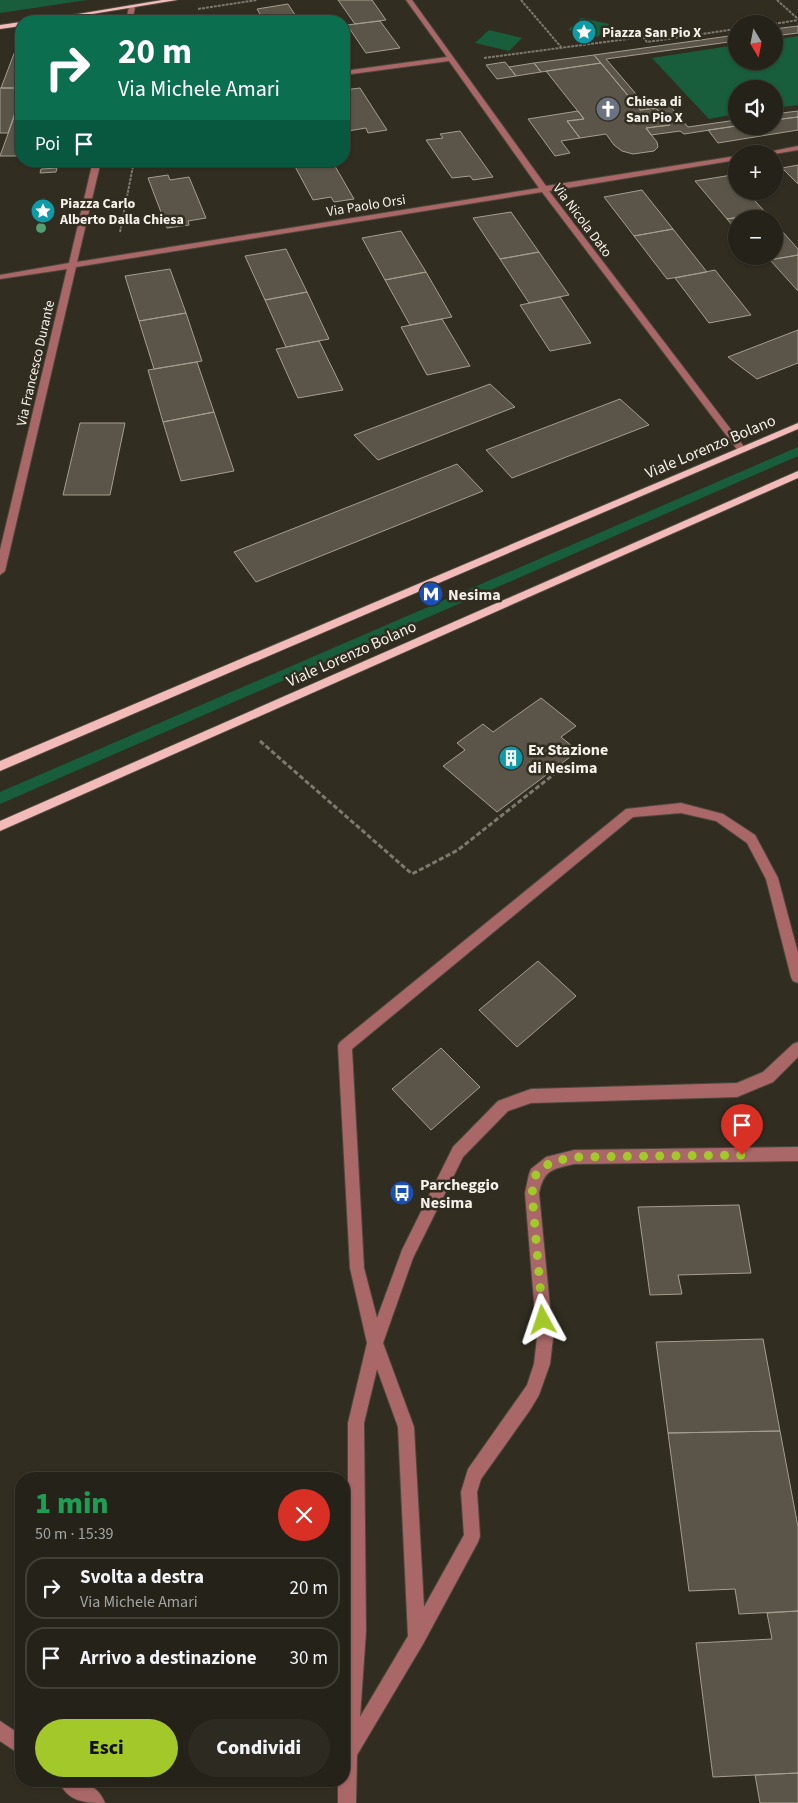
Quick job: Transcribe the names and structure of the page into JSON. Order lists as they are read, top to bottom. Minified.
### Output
{"streets":{"main road":["Viale Lorenzo Bolano"],"street":["Via Paolo Orsi","Via Nicola Dato","Via Francesco Durante"]},"crossings":[["Via Paolo Orsi","Via Nicola Dato"],["Via Paolo Orsi","Via Francesco Durante"],["Via Nicola Dato","Viale Lorenzo Bolano"]],"places":{"place":["Piazza San Pio X","Piazza Carlo Alberto Dalla Chiesa"],"church":["Chiesa di San Pio X"],"metro station":["Nesima"],"building":["Ex Stazione di Nesima"],"bus stop":["Parcheggio Nesima"]},"north":"bottom","page":{"map_buttons":["+","−"],"turn":["20 m","Via Michele Amari"],"then":"Poi","heading":["1 min","50 m · 15:39"],"list":[{"name":"Svolta a destra","note":"Via Michele Amari","value":"20 m"},{"name":"Arrivo a destinazione","value":"30 m"}],"buttons":["Esci","Condividi"]}}
